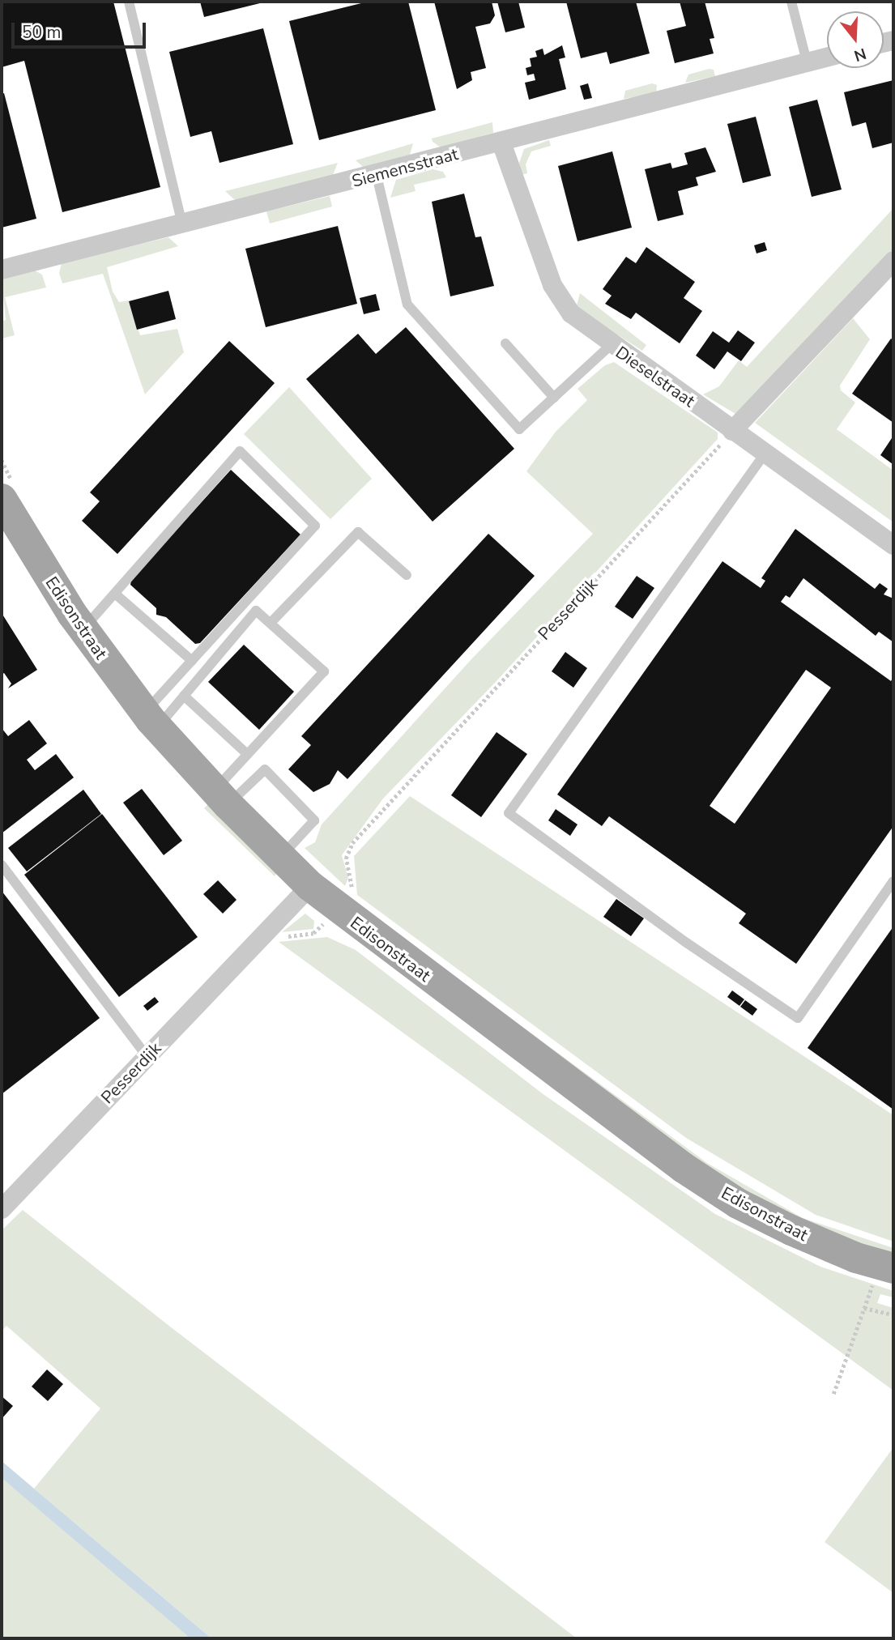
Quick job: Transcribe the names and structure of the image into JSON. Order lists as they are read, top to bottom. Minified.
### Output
{"streets":{"main road":["Edisonstraat"],"street":["Siemensstraat","Dieselstraat","Pesserdijk"]},"crossings":[["Siemensstraat","Dieselstraat"],["Dieselstraat","Pesserdijk"],["Pesserdijk","Edisonstraat"]],"scale_bar":"50 m","north":"bottom"}
